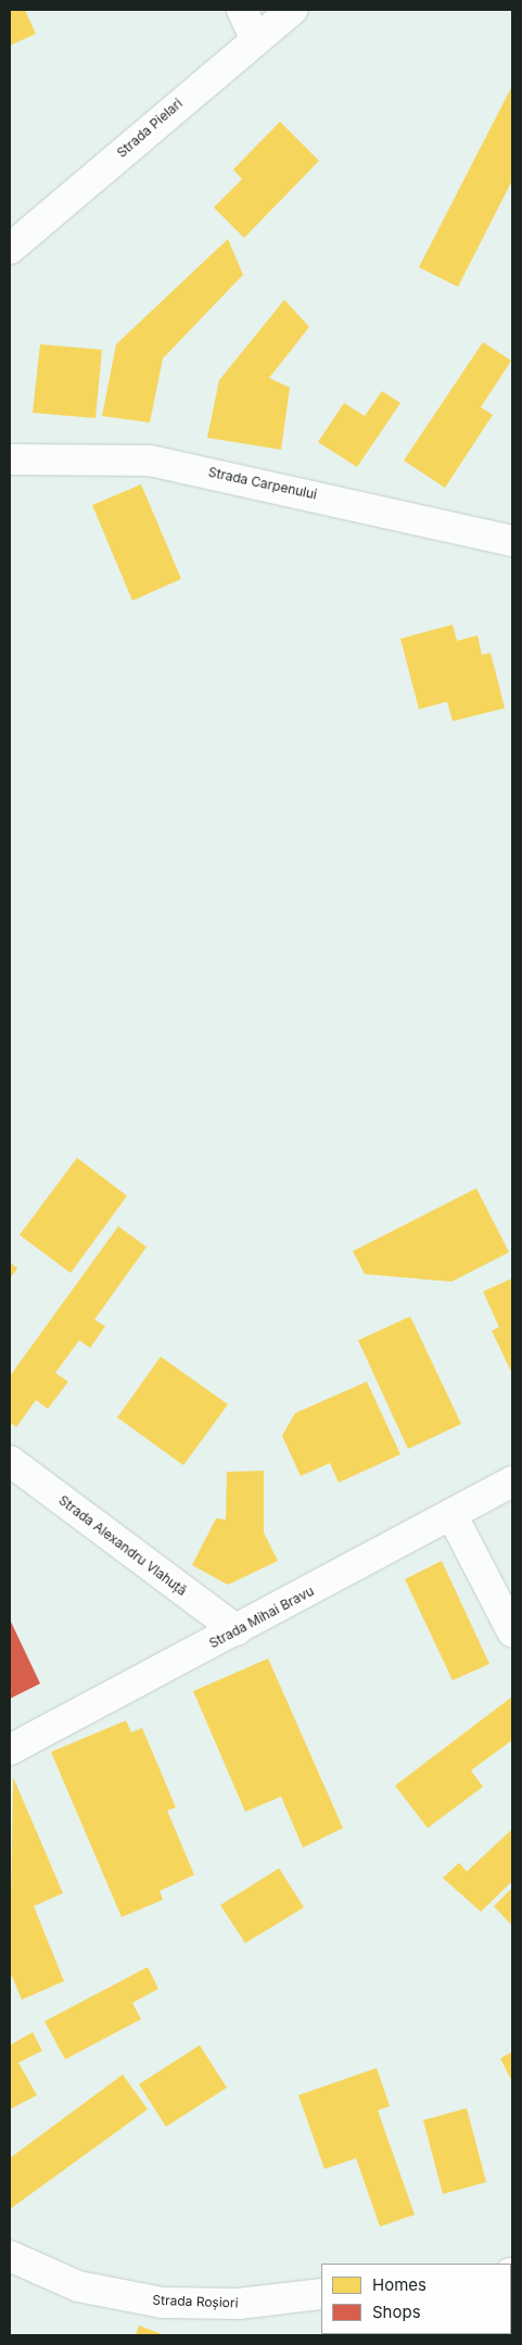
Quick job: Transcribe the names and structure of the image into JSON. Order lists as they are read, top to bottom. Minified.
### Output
{"streets":{"street":["Strada Pielari","Strada Carpenului","Strada Alexandru Vlahuță","Strada Mihai Bravu","Strada Roșiori"]},"crossings":[["Strada Alexandru Vlahuță","Strada Mihai Bravu"]],"legend":["Homes","Shops"]}
